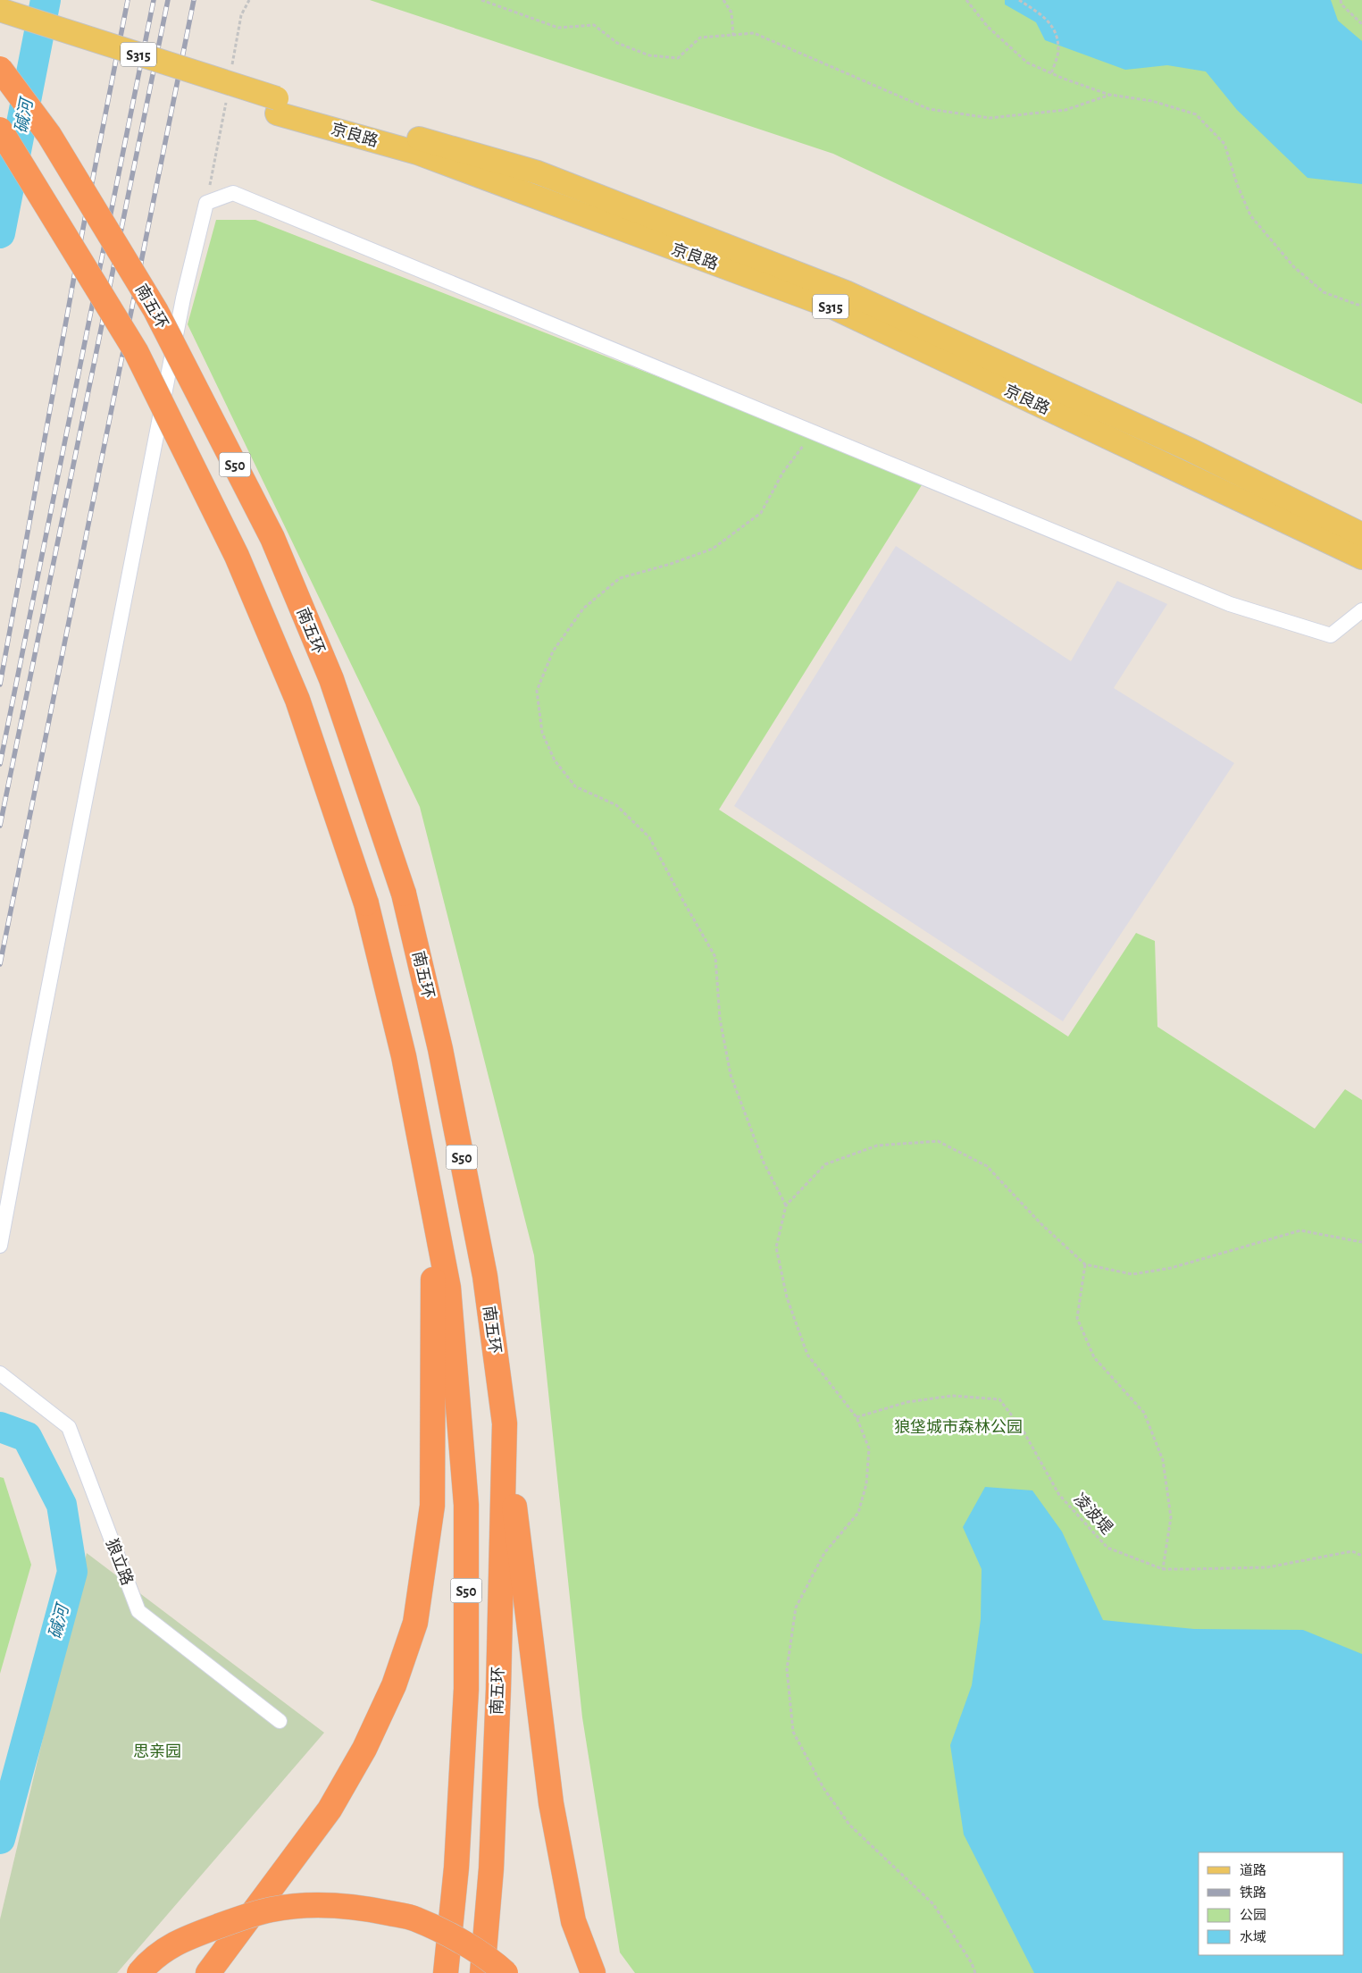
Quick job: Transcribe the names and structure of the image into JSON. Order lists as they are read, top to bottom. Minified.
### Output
{"streets":{"highway":["南五环","S50"],"main road":["S315","京良路"],"street":["狼立路"],"path":["凌波堤"]},"water":["碱河"],"parks":["狼垡城市森林公园","思亲园"],"legend":["道路","铁路","公园","水域"]}
